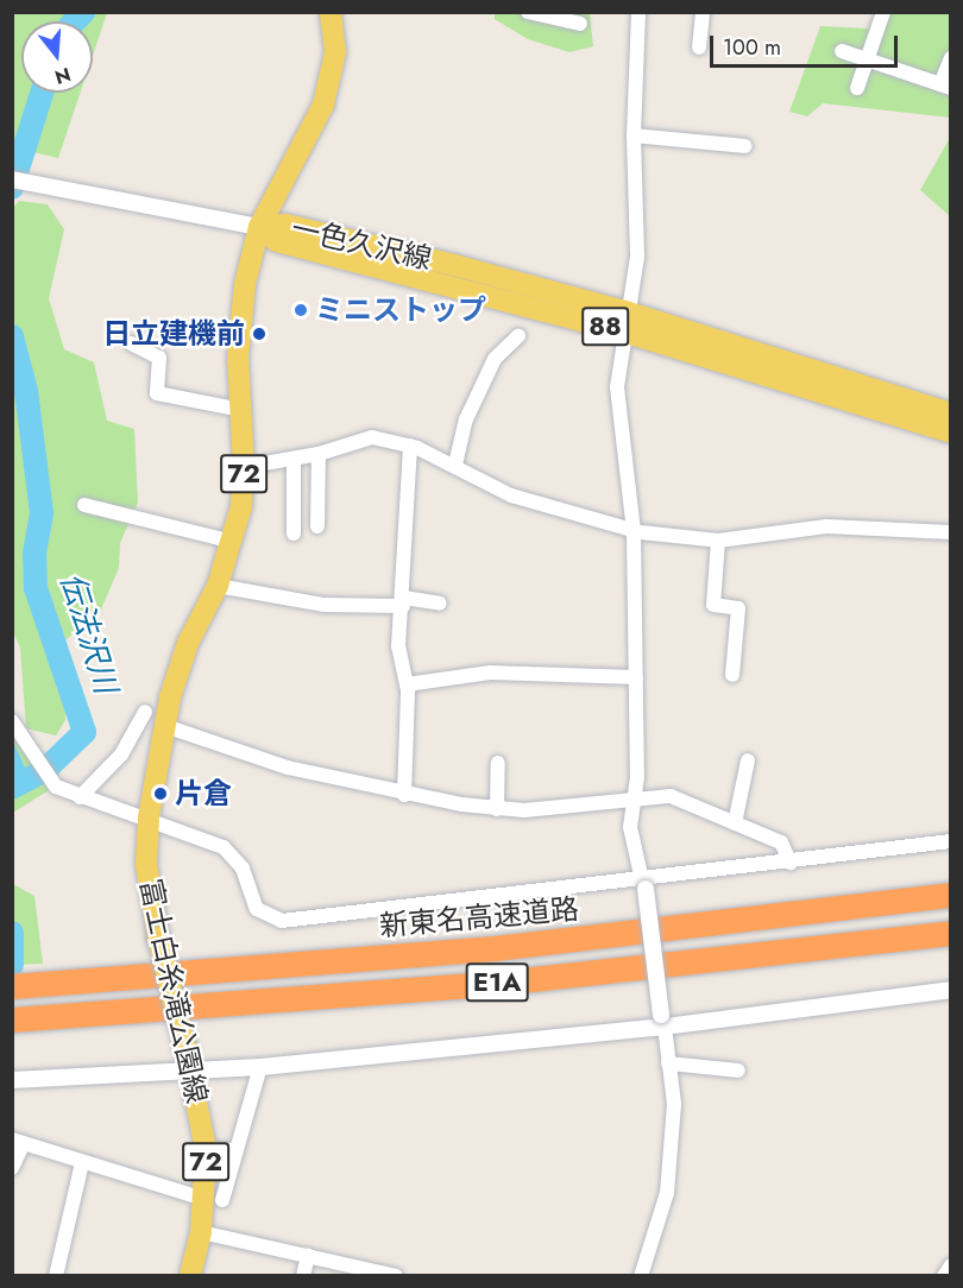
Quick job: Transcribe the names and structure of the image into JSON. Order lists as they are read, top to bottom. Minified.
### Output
{"streets":{"highway":["新東名高速道路","E1A"],"main road":["一色久沢線","88","72","富士白糸滝公園線"]},"crossings":[["一色久沢線","富士白糸滝公園線"]],"water":["伝法沢川"],"places":["ミニストップ","日立建機前","片倉"],"scale_bar":"100 m","north":"bottom"}
